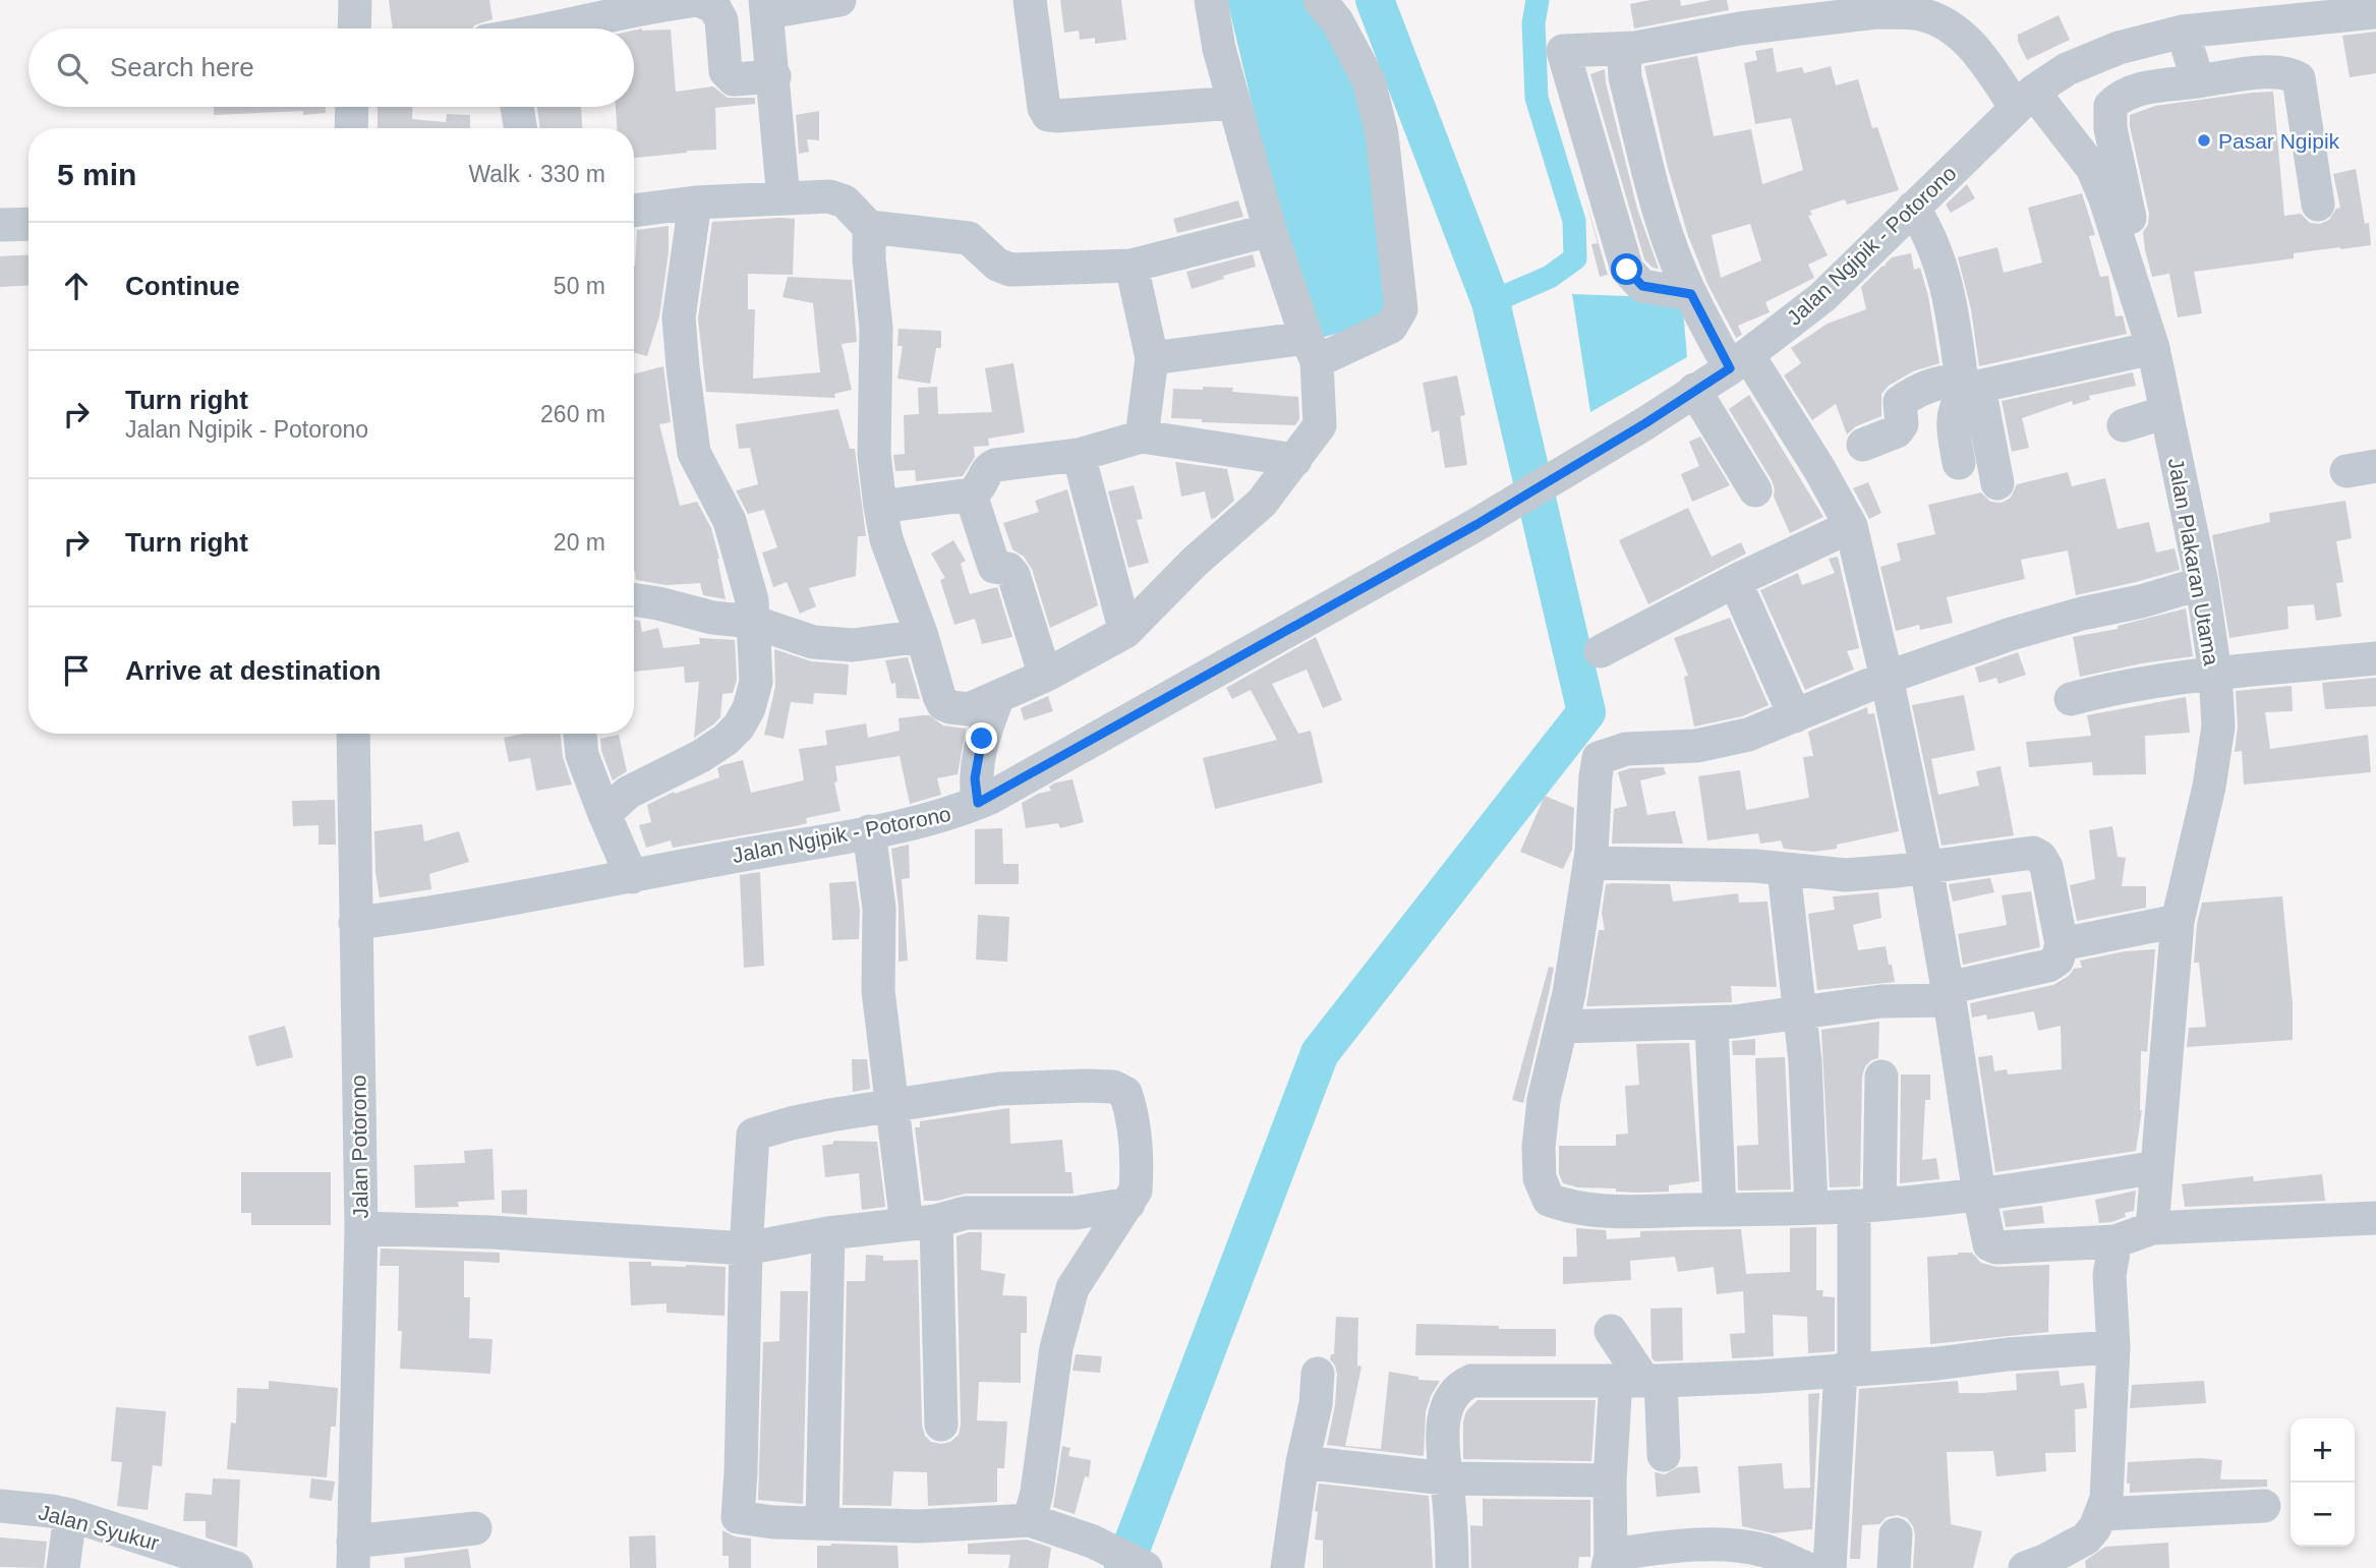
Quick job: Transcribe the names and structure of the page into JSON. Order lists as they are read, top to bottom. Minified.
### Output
{"streets":{"street":["Jalan Ngipik - Potorono","Jalan Plakaran Utama","Jalan Potorono","Jalan Syukur"]},"crossings":[["Jalan Ngipik - Potorono","Jalan Plakaran Utama"],["Jalan Ngipik - Potorono","Jalan Potorono"]],"places":["Pasar Ngipik"],"page":{"search":"Search here","heading":["5 min","Walk · 330 m"],"list":[["Continue","50 m"],["Turn right","Jalan Ngipik - Potorono","260 m"],["Turn right","20 m"],"Arrive at destination"],"map_buttons":["+","−"]}}
